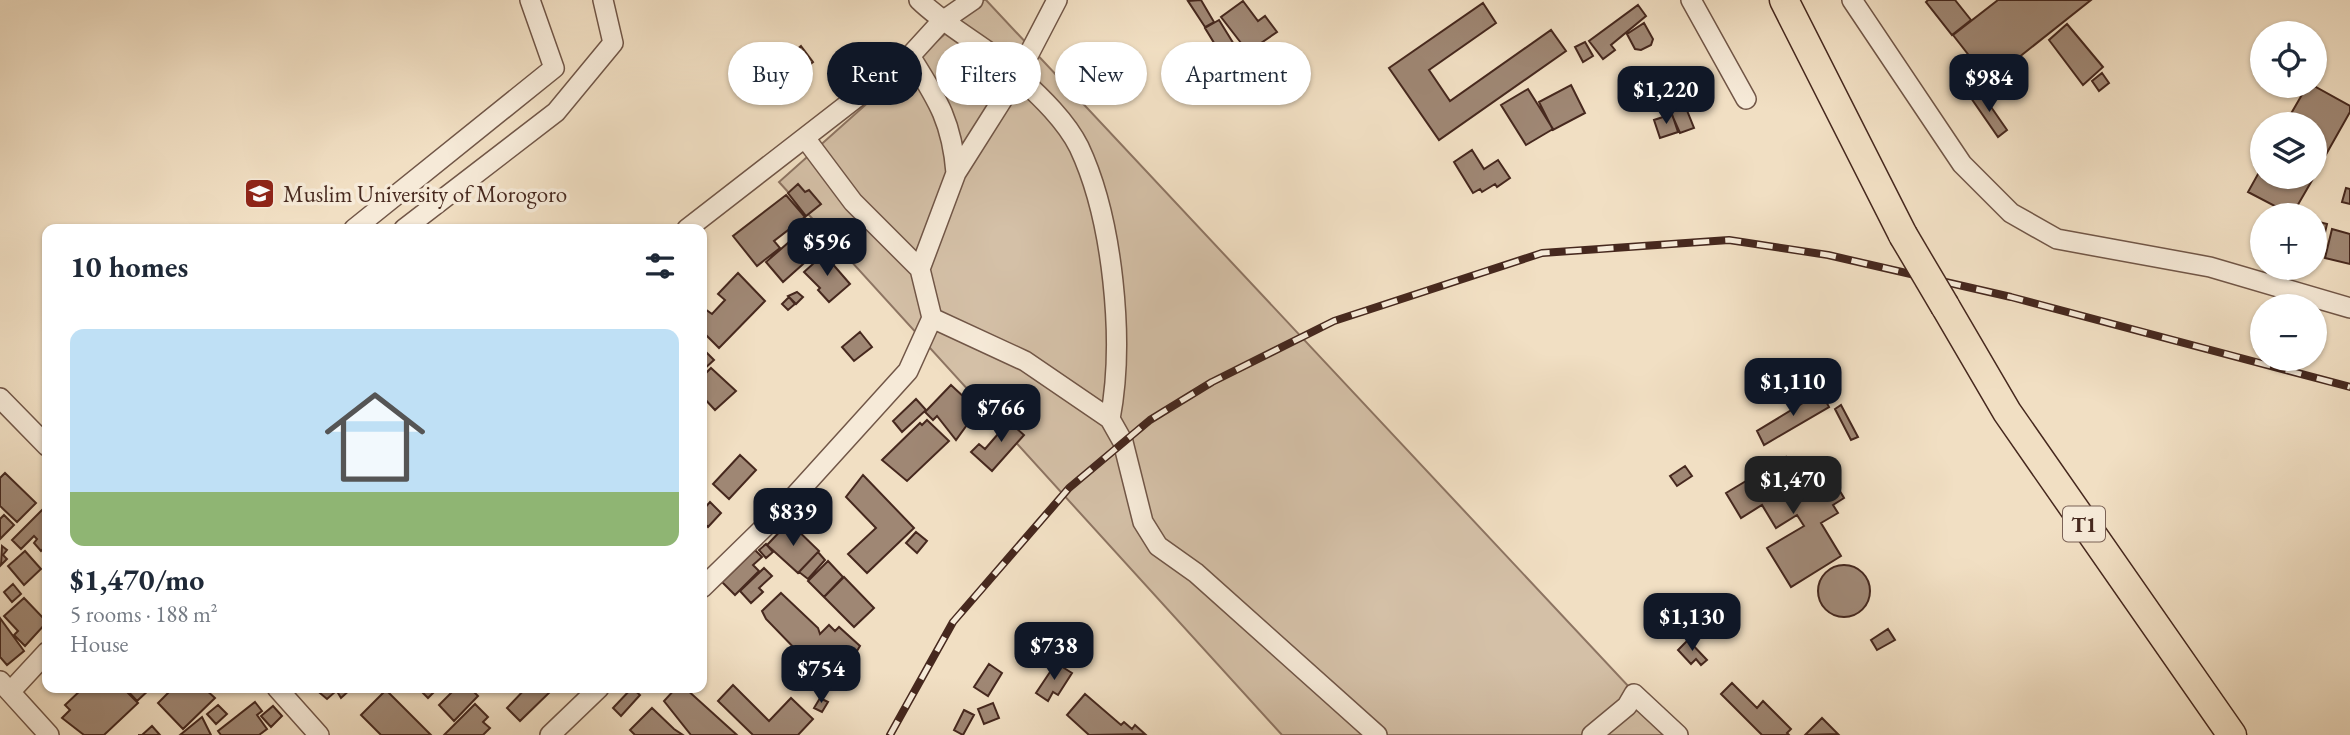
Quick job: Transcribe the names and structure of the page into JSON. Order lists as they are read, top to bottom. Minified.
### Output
{"streets":{"highway":["T1"]},"places":{"school or university":["Muslim University of Morogoro"]},"page":{"map_buttons":["+","−"],"chip":["Buy","Rent","Filters","New","Apartment"],"price":["$984","$1,220","$596","$1,110","$766","$1,470","$839","$1,130","$738","$754"],"heading":"10 homes","list":[{"name":"$1,470/mo","note":"5 rooms · 188 m² · House"}]}}
